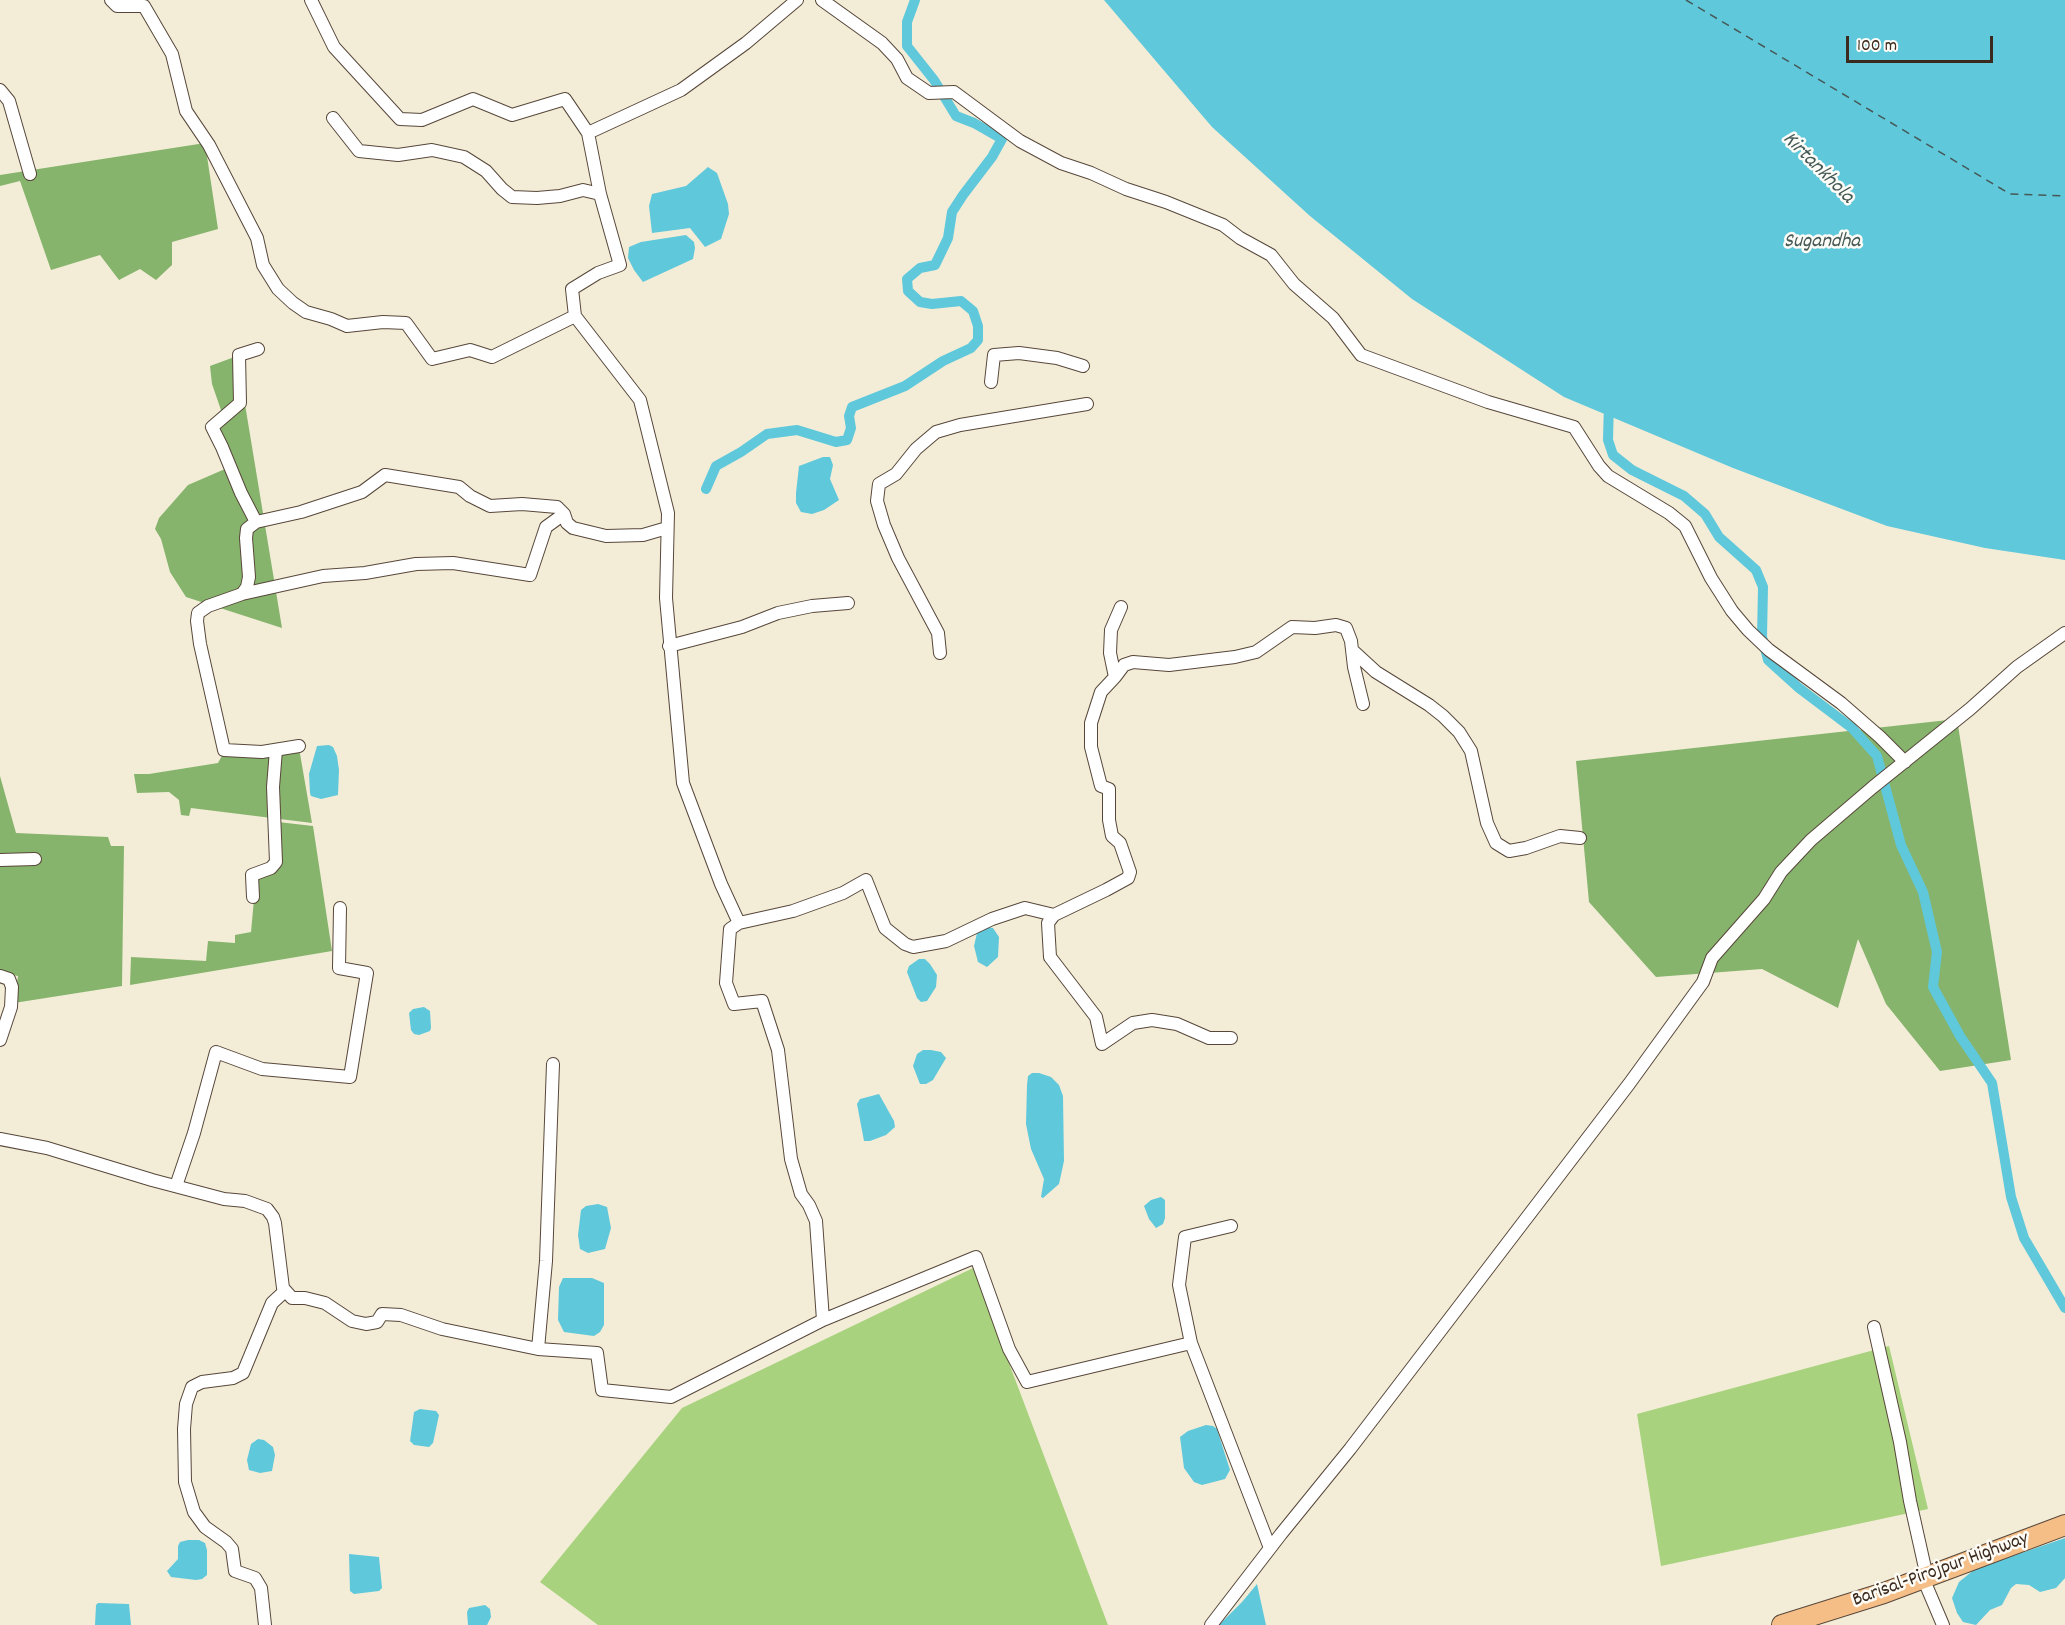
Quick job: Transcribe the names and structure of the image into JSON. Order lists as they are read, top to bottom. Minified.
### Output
{"streets":{"highway":["Barisal-Pirojpur Highway"]},"water":["Kirtankhola","Sugandha"],"scale_bar":"100 m"}
